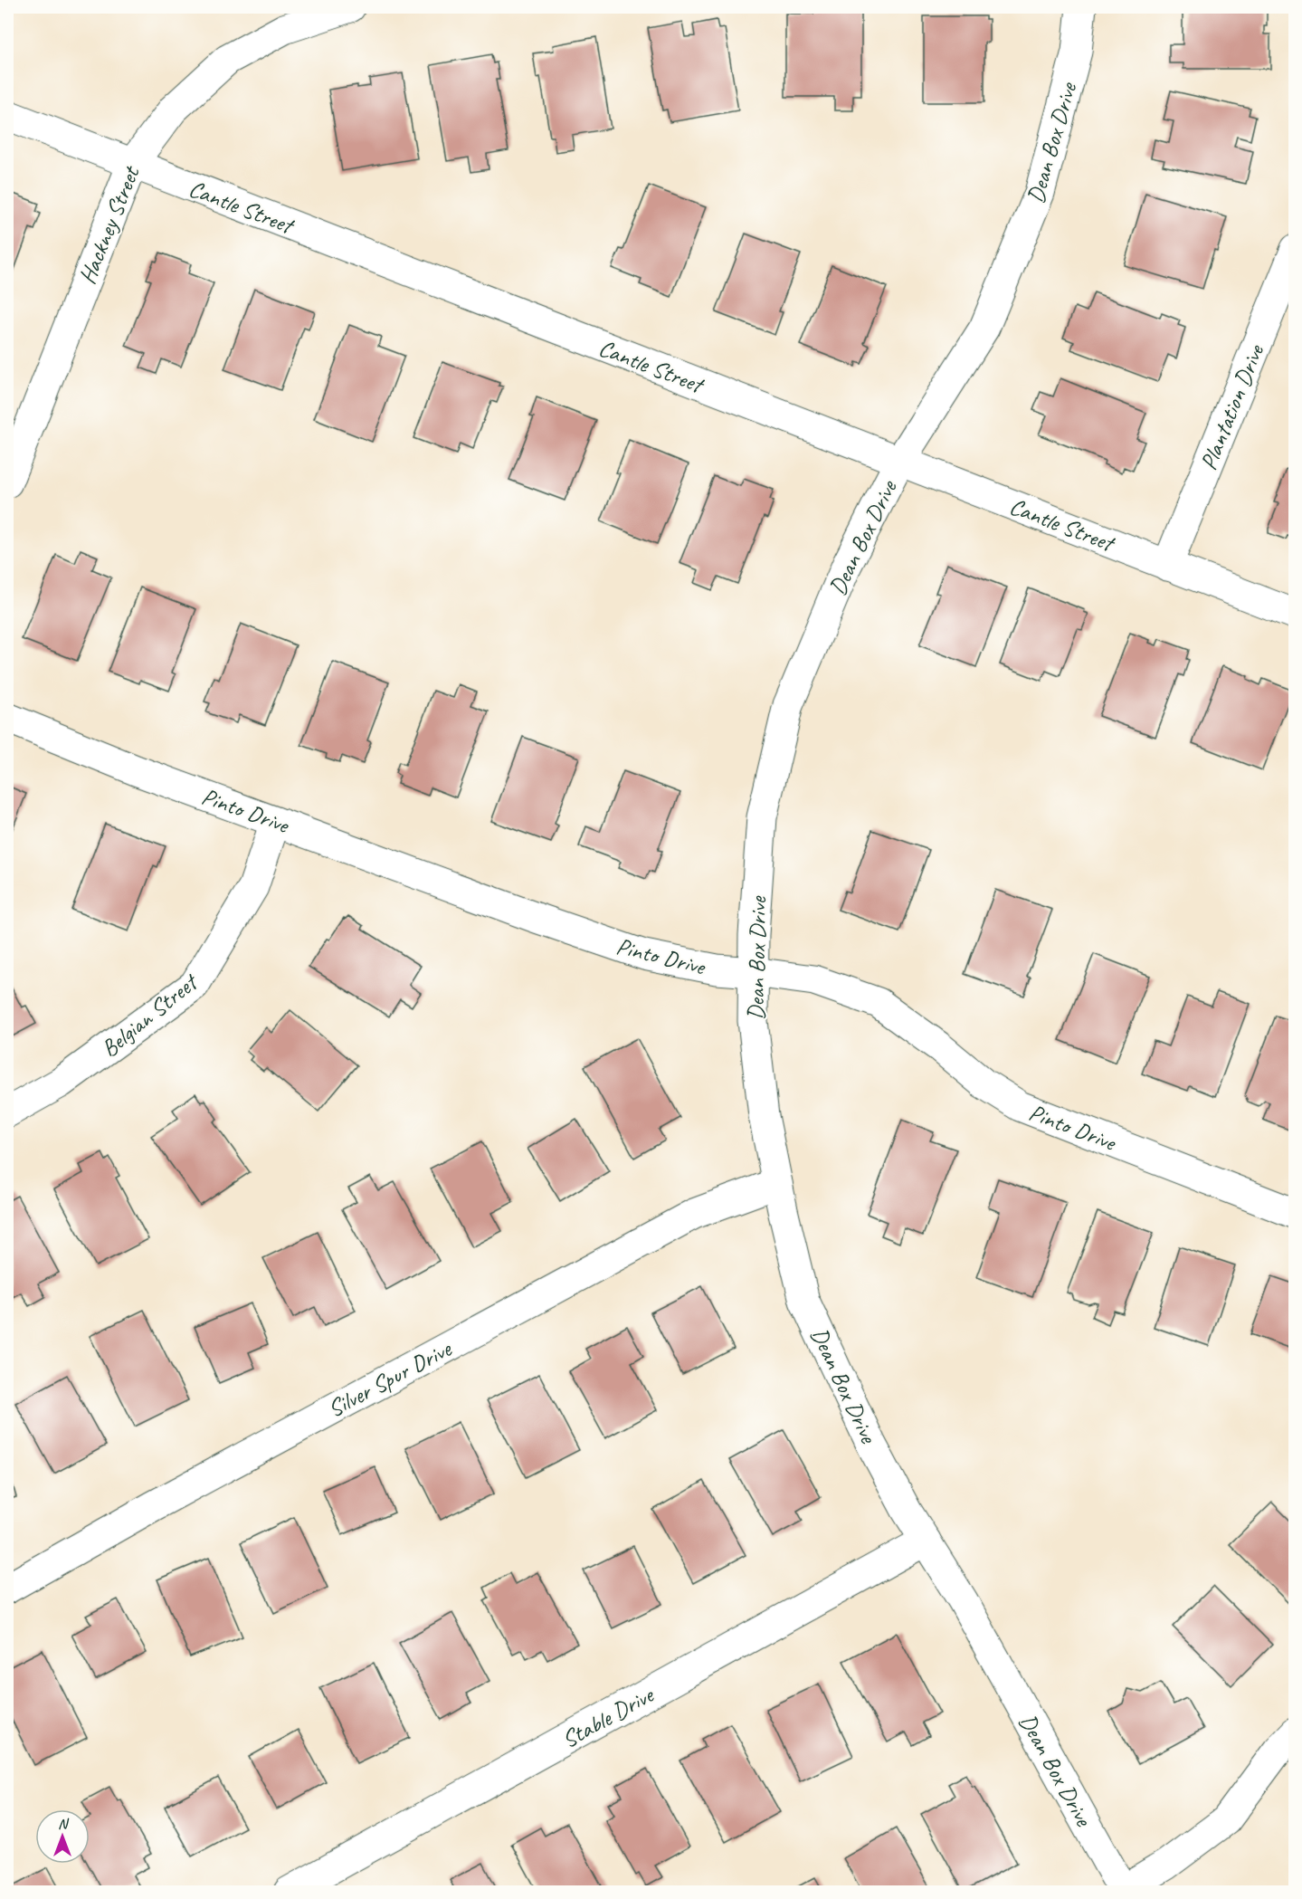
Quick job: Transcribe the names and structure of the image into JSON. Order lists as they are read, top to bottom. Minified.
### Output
{"streets":{"street":["Dean Box Drive","Cantle Street","Hackney Street","Plantation Drive","Pinto Drive","Belgian Street","Silver Spur Drive","Stable Drive"]},"crossings":[["Dean Box Drive","Cantle Street"],["Dean Box Drive","Pinto Drive"],["Dean Box Drive","Silver Spur Drive"],["Dean Box Drive","Stable Drive"],["Cantle Street","Hackney Street"],["Cantle Street","Plantation Drive"],["Pinto Drive","Belgian Street"]],"north":"top"}
